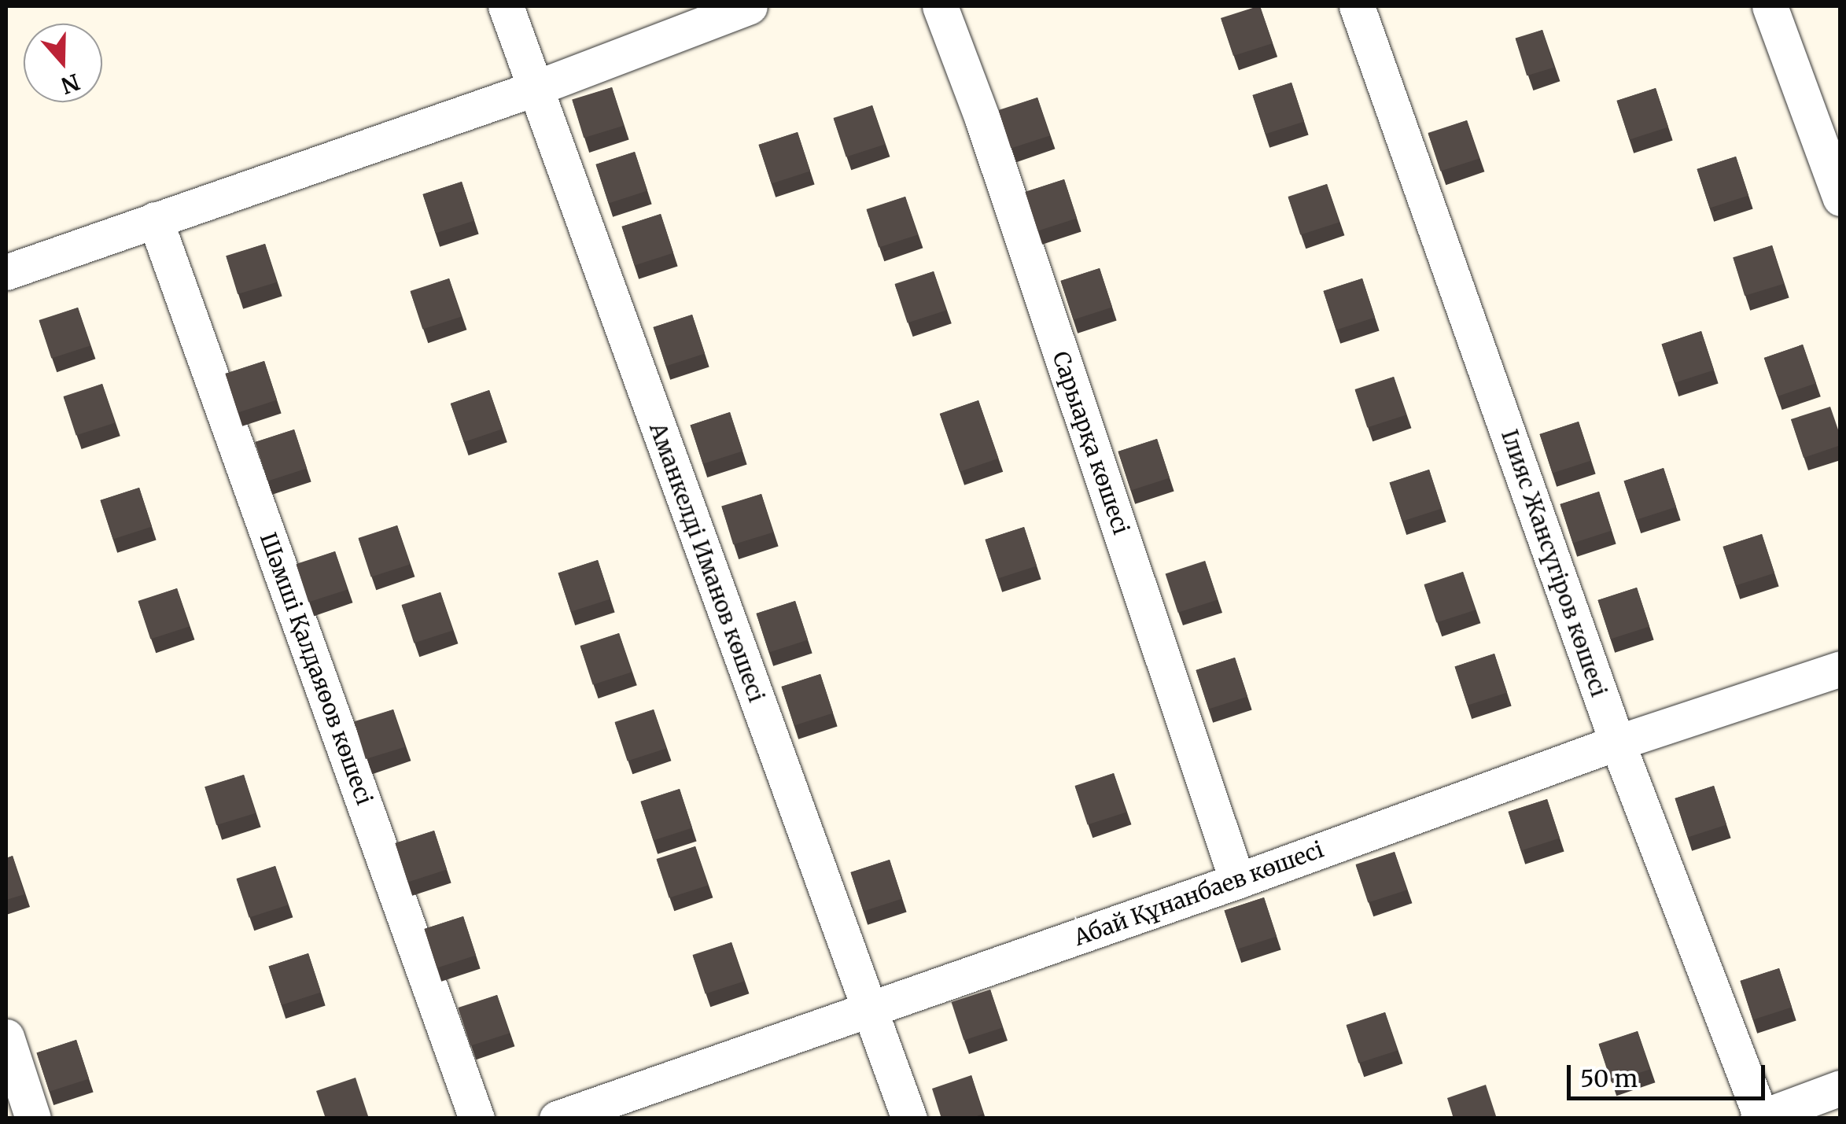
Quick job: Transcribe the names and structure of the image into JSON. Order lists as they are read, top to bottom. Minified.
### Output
{"streets":{"street":["Сарыарқа көшесі","Аманкелді Иманов көшесі","Ілияс Жансүгіров көшесі","Шәмші Қалдаяөов көшесі","Абай Құнанбаев көшесі"]},"crossings":[["Сарыарқа көшесі","Абай Құнанбаев көшесі"],["Аманкелді Иманов көшесі","Абай Құнанбаев көшесі"],["Ілияс Жансүгіров көшесі","Абай Құнанбаев көшесі"]],"scale_bar":"50 m","north":"bottom"}
